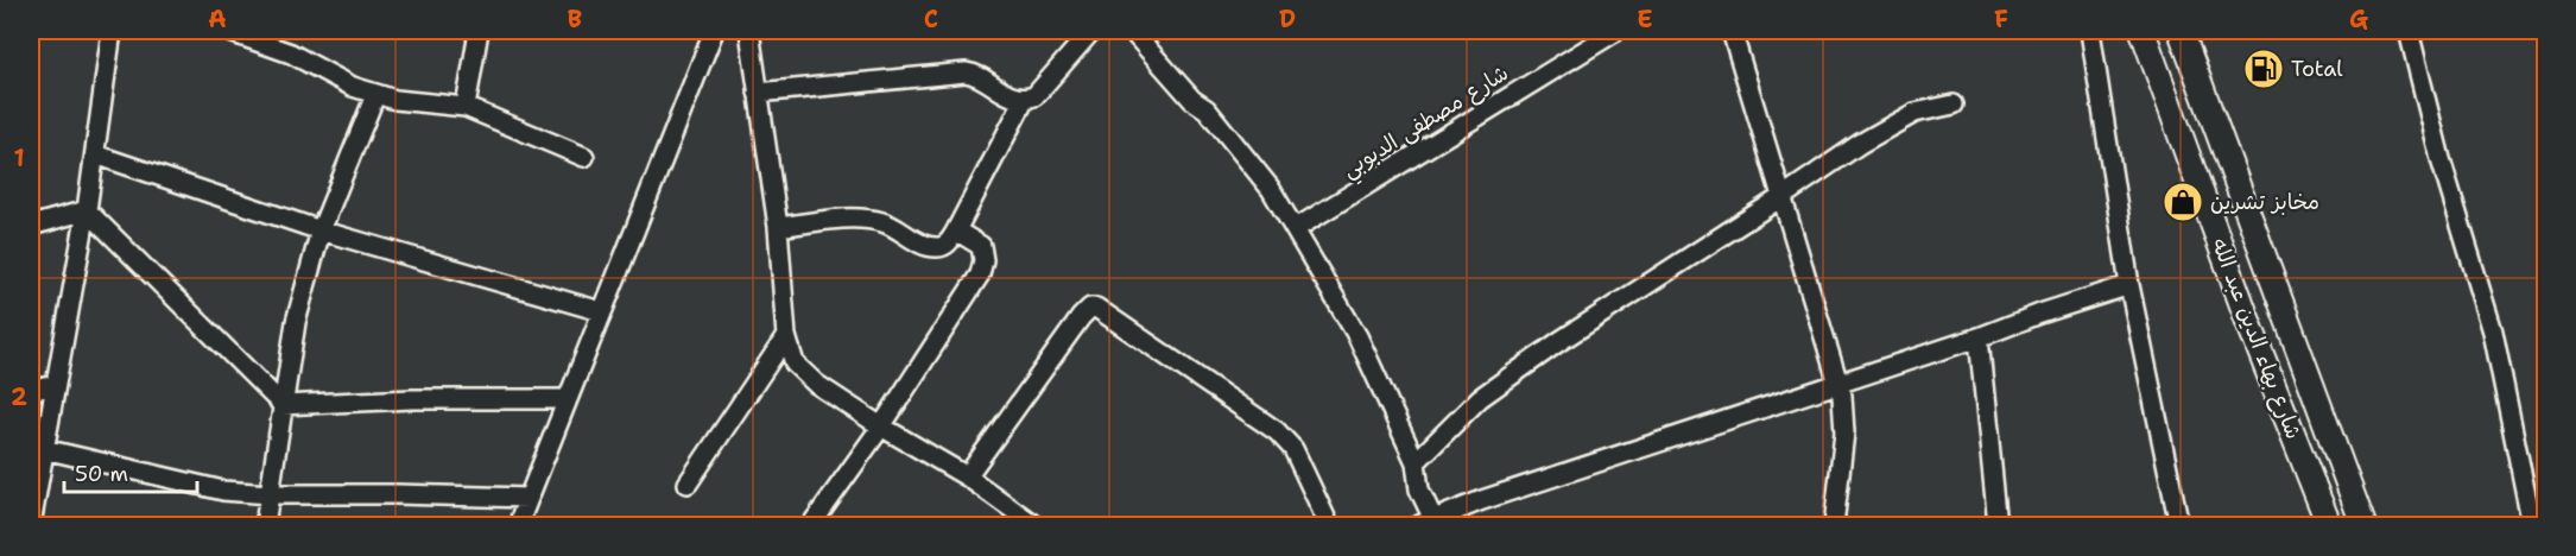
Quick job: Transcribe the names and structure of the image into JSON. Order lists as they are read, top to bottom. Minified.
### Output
{"streets":{"main road":["شارع بهاء الدين عبد الله"],"street":["شارع مصطفى الدبوبي"]},"places":{"fuel station":["Total"],"shop":["مخابز تشرين"]},"scale_bar":"50 m","grid":{"columns":["A","B","C","D","E","F","G"],"rows":["1","2"]}}
